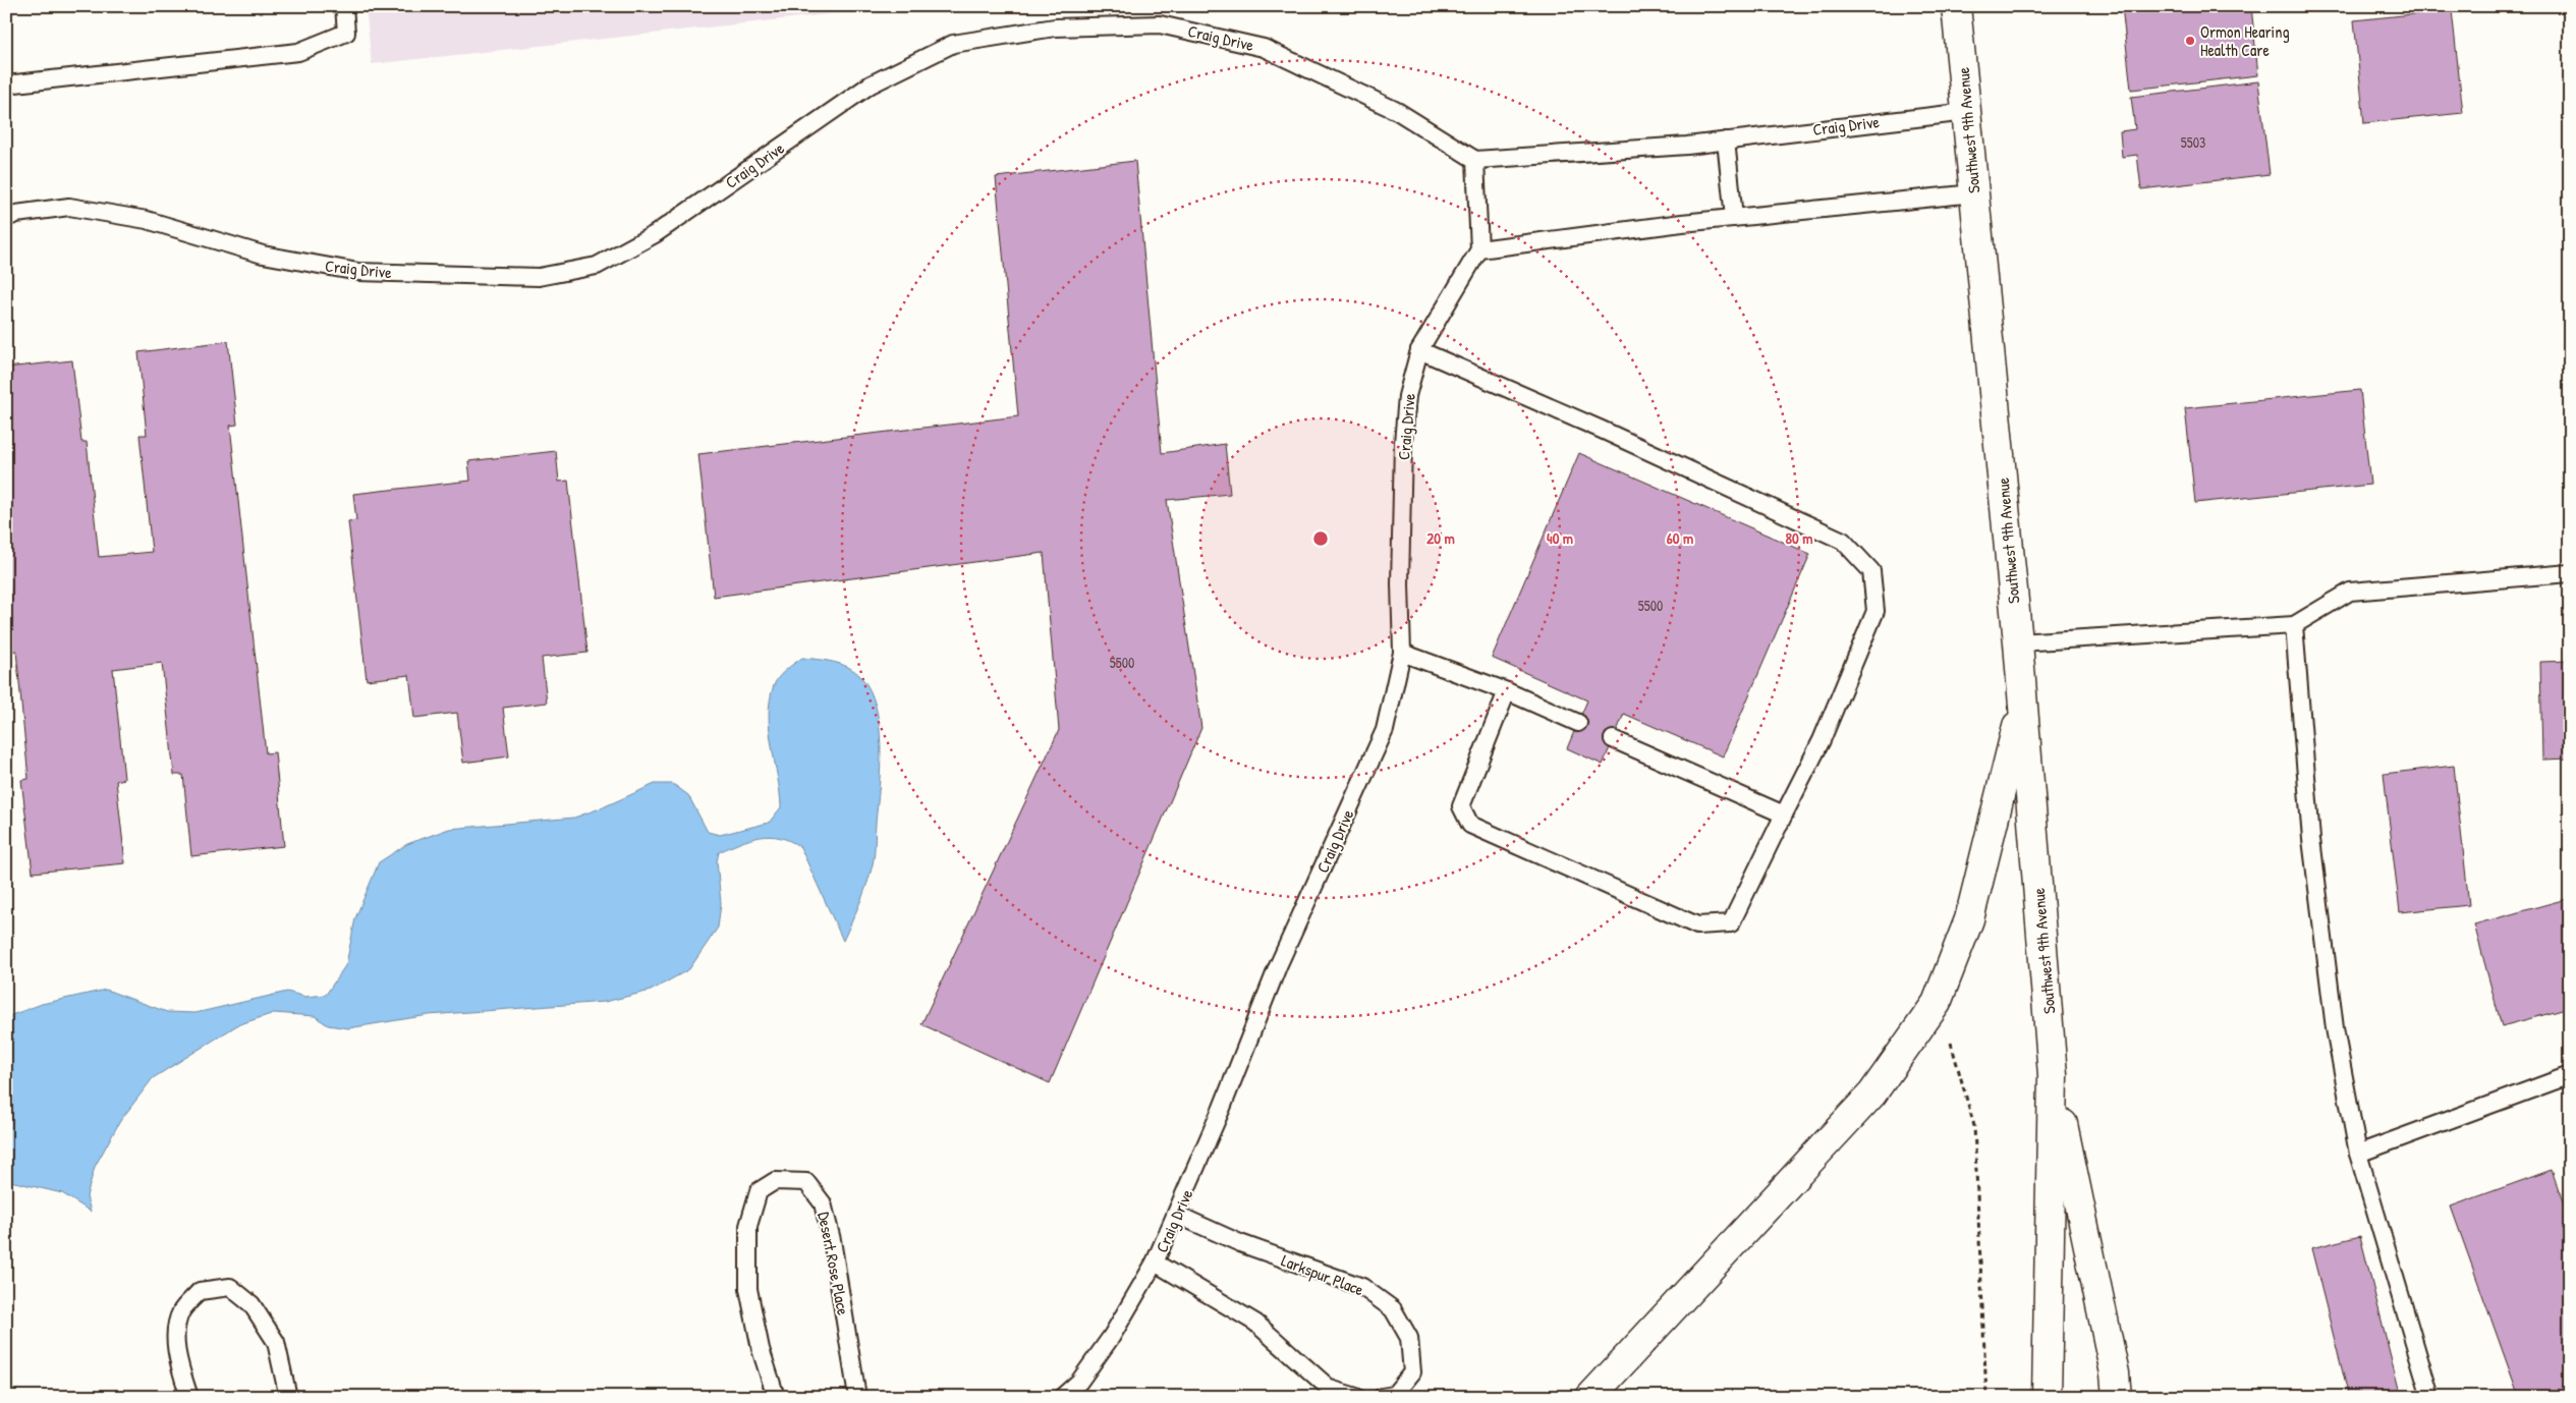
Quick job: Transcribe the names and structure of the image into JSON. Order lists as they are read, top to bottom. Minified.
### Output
{"streets":{"main road":["Southwest 9th Avenue"],"lane":["Craig Drive","Desert Rose Place","Larkspur Place"]},"crossings":[["Craig Drive","Southwest 9th Avenue"],["Craig Drive","Larkspur Place"]],"places":["Ormon Hearing Health Care"],"house_numbers":["5503","5500","5500"],"rings":["20 m","40 m","60 m","80 m"]}
